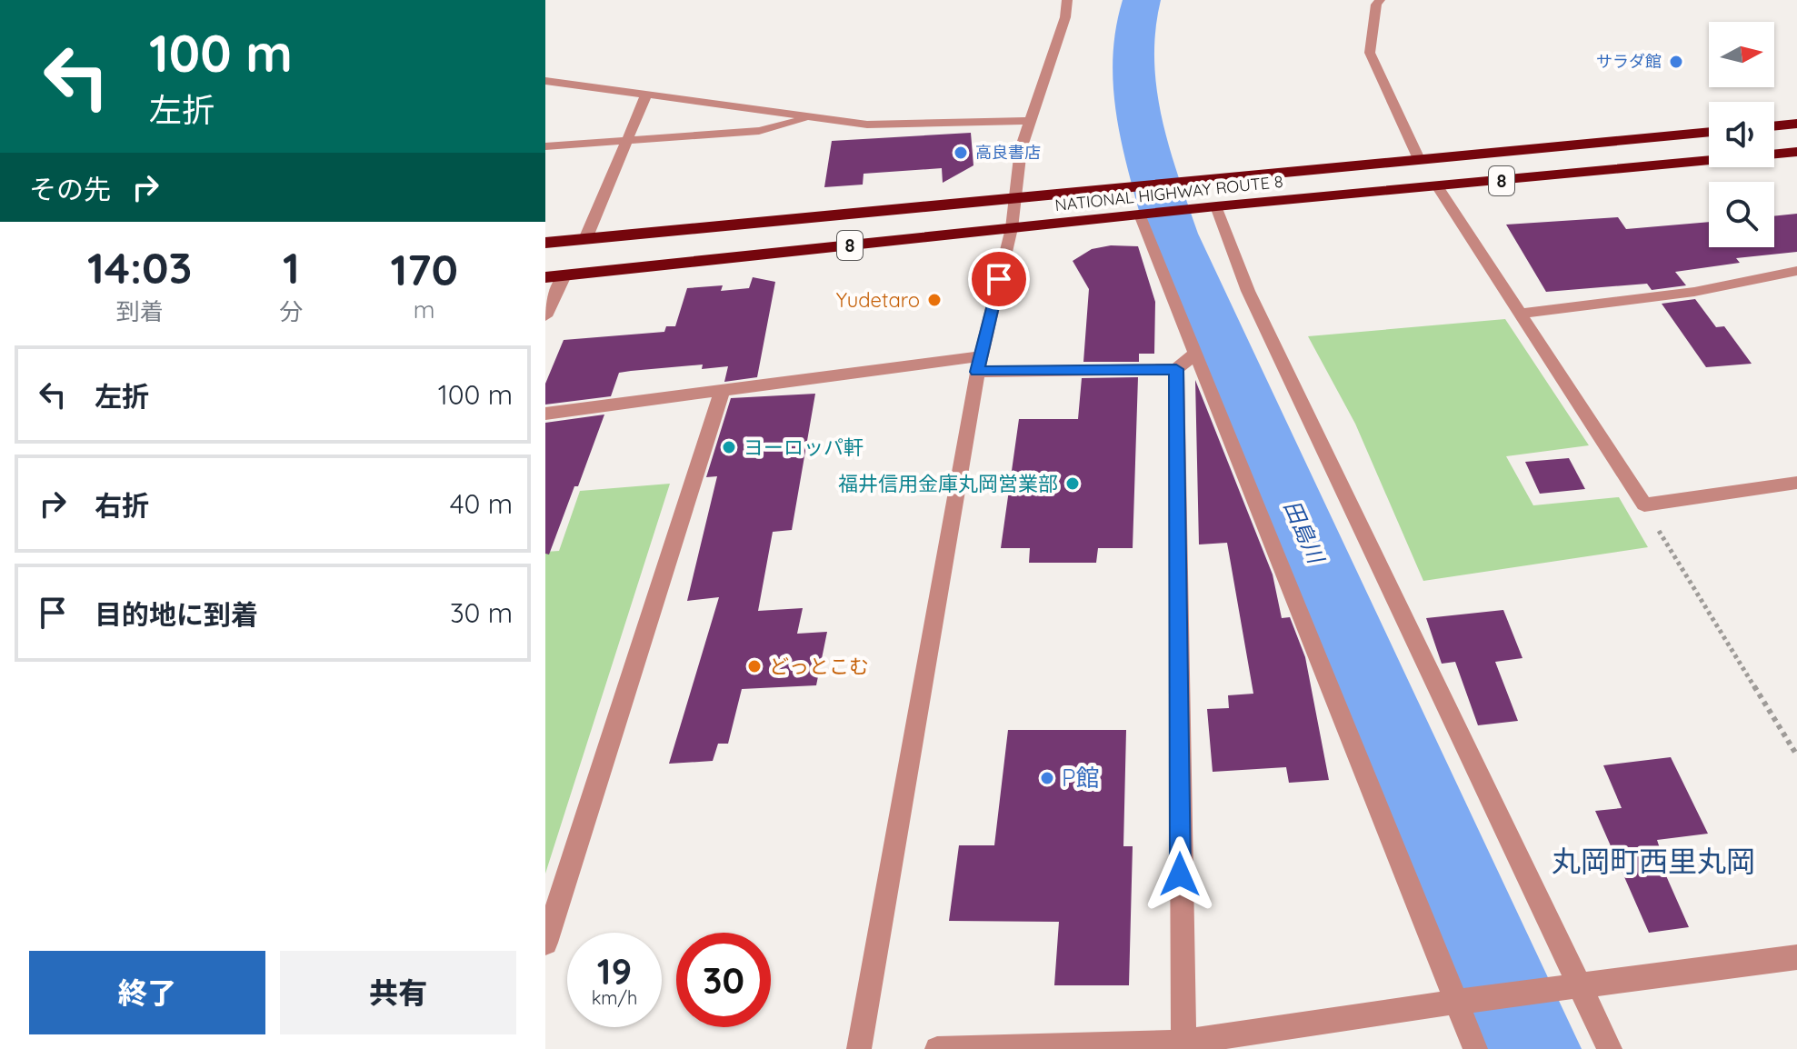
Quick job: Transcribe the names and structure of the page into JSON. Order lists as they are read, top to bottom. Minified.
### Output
{"streets":{"highway":["8","NATIONAL HIGHWAY ROUTE 8"]},"districts":["丸岡町西里丸岡"],"water":["田島川"],"places":["サラダ館","高良書店","Yudetaro","ヨーロッパ軒","福井信用金庫丸岡営業部","どっとこむ","P館"],"north":"right","page":{"turn":["100 m","左折"],"then":"その先","eta":["14:03","到着","1","分","170","m"],"list":[{"name":"左折","value":"100 m"},{"name":"右折","value":"40 m"},{"name":"目的地に到着","value":"30 m"}],"speed":"19 km/h","limit":"30","buttons":["終了","共有"]}}
